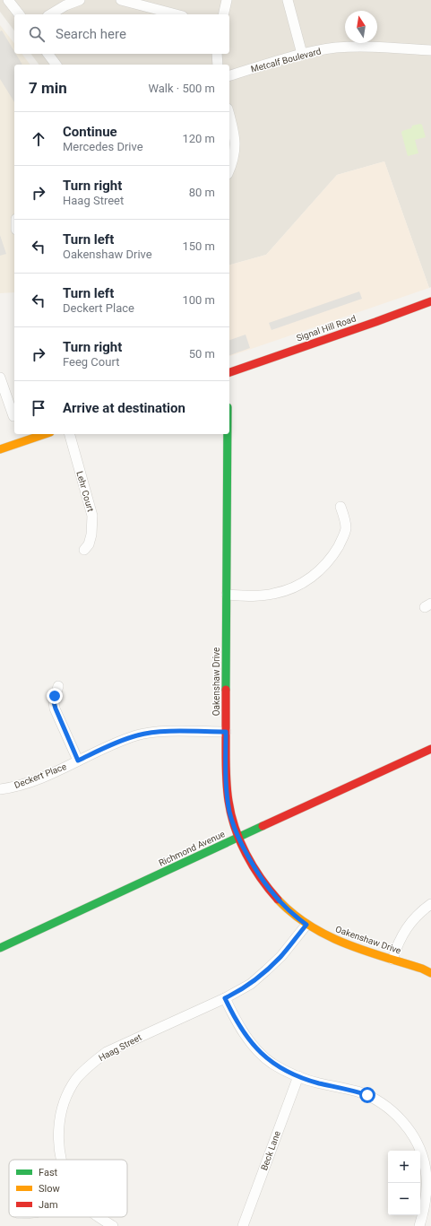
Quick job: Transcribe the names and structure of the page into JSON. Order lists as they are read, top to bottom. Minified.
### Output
{"streets":{"street":["Metcalf Boulevard","Signal Hill Road","Lehr Court","Oakenshaw Drive","Deckert Place","Richmond Avenue","Haag Street","Beck Lane"]},"crossings":[["Oakenshaw Drive","Deckert Place"],["Oakenshaw Drive","Richmond Avenue"],["Oakenshaw Drive","Haag Street"]],"legend":["Fast","Slow","Jam"],"north":"top","page":{"search":"Search here","heading":["7 min","Walk · 500 m"],"list":[["Continue","Mercedes Drive","120 m"],["Turn right","Haag Street","80 m"],["Turn left","Oakenshaw Drive","150 m"],["Turn left","Deckert Place","100 m"],["Turn right","Feeg Court","50 m"],"Arrive at destination"],"map_buttons":["+","−"]}}
